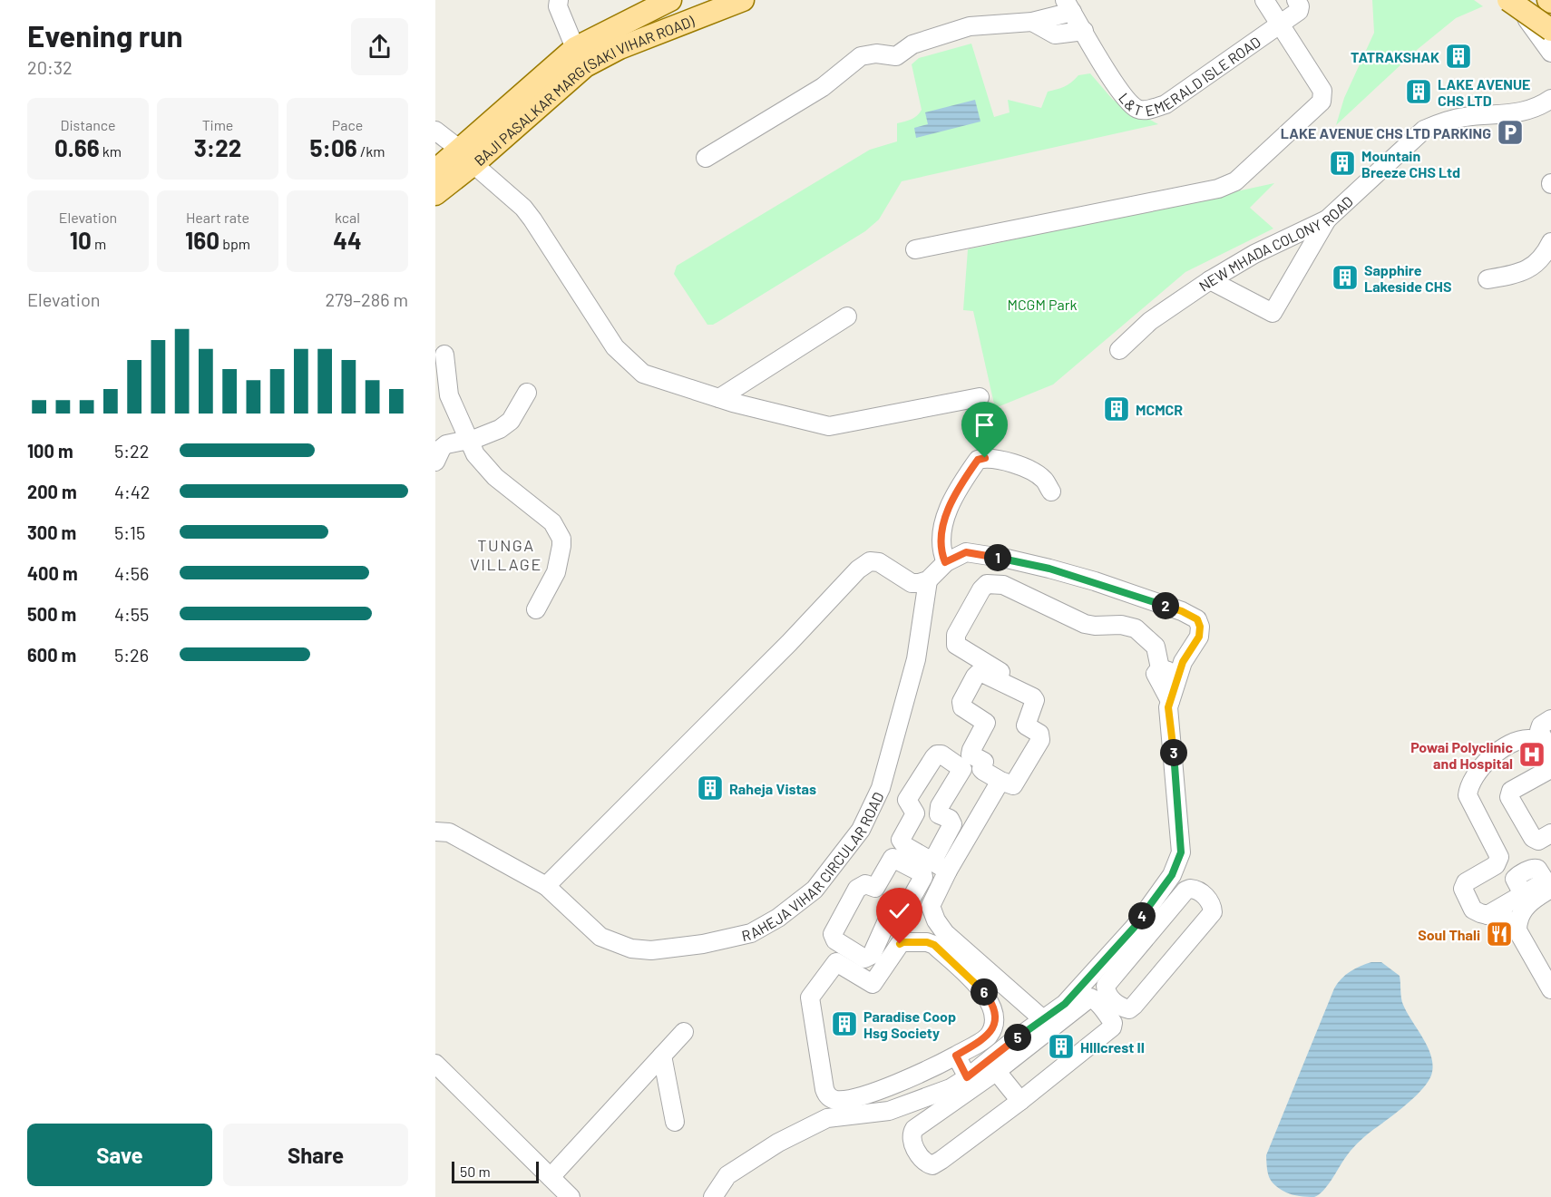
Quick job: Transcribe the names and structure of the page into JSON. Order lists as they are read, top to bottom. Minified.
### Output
{"streets":{"main road":["BAJI PASALKAR MARG (SAKI VIHAR ROAD)"],"street":["L&T EMERALD ISLE ROAD","NEW MHADA COLONY ROAD","RAHEJA VIHAR CIRCULAR ROAD"]},"districts":["TUNGA VILLAGE"],"parks":["MCGM Park"],"places":{"building":["TATRAKSHAK","LAKE AVENUE CHS LTD","Mountain Breeze CHS Ltd","Sapphire Lakeside CHS","MCMCR","Raheja Vistas","Paradise Coop Hsg Society","HIllcrest II"],"parking":["LAKE AVENUE CHS LTD PARKING"],"hospital":["Powai Polyclinic and Hospital"],"restaurant":["Soul Thali"]},"scale_bar":"50 m","page":{"heading":["Evening run","20:32"],"stats":[["Distance","0.66 km"],["Time","3:22"],["Pace","5:06 /km"],["Elevation","10 m"],["Heart rate","160 bpm"],["kcal","44"]],"chart":["Elevation","279–286 m"],"list":[{"name":"100 m","note":"5:22"},{"name":"200 m","note":"4:42"},{"name":"300 m","note":"5:15"},{"name":"400 m","note":"4:56"},{"name":"500 m","note":"4:55"},{"name":"600 m","note":"5:26"}],"pins":["1","2","3","4","6","5"],"buttons":["Save","Share"],"scale":"50 m"}}
